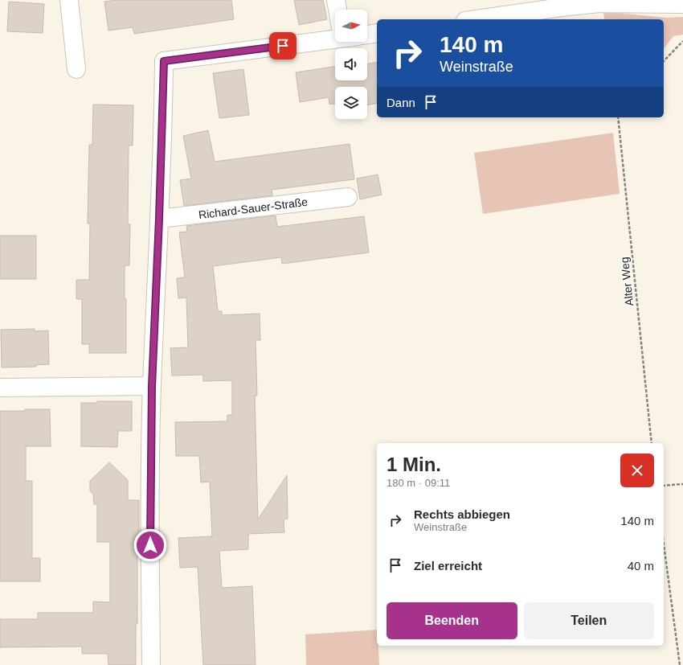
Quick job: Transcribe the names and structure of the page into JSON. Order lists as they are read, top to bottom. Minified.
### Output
{"streets":{"street":["Richard-Sauer-Straße"],"path":["Alter Weg"]},"north":"right","page":{"turn":["140 m","Weinstraße"],"then":"Dann","heading":["1 Min.","180 m · 09:11"],"list":[{"name":"Rechts abbiegen","note":"Weinstraße","value":"140 m"},{"name":"Ziel erreicht","value":"40 m"}],"buttons":["Beenden","Teilen"]}}
